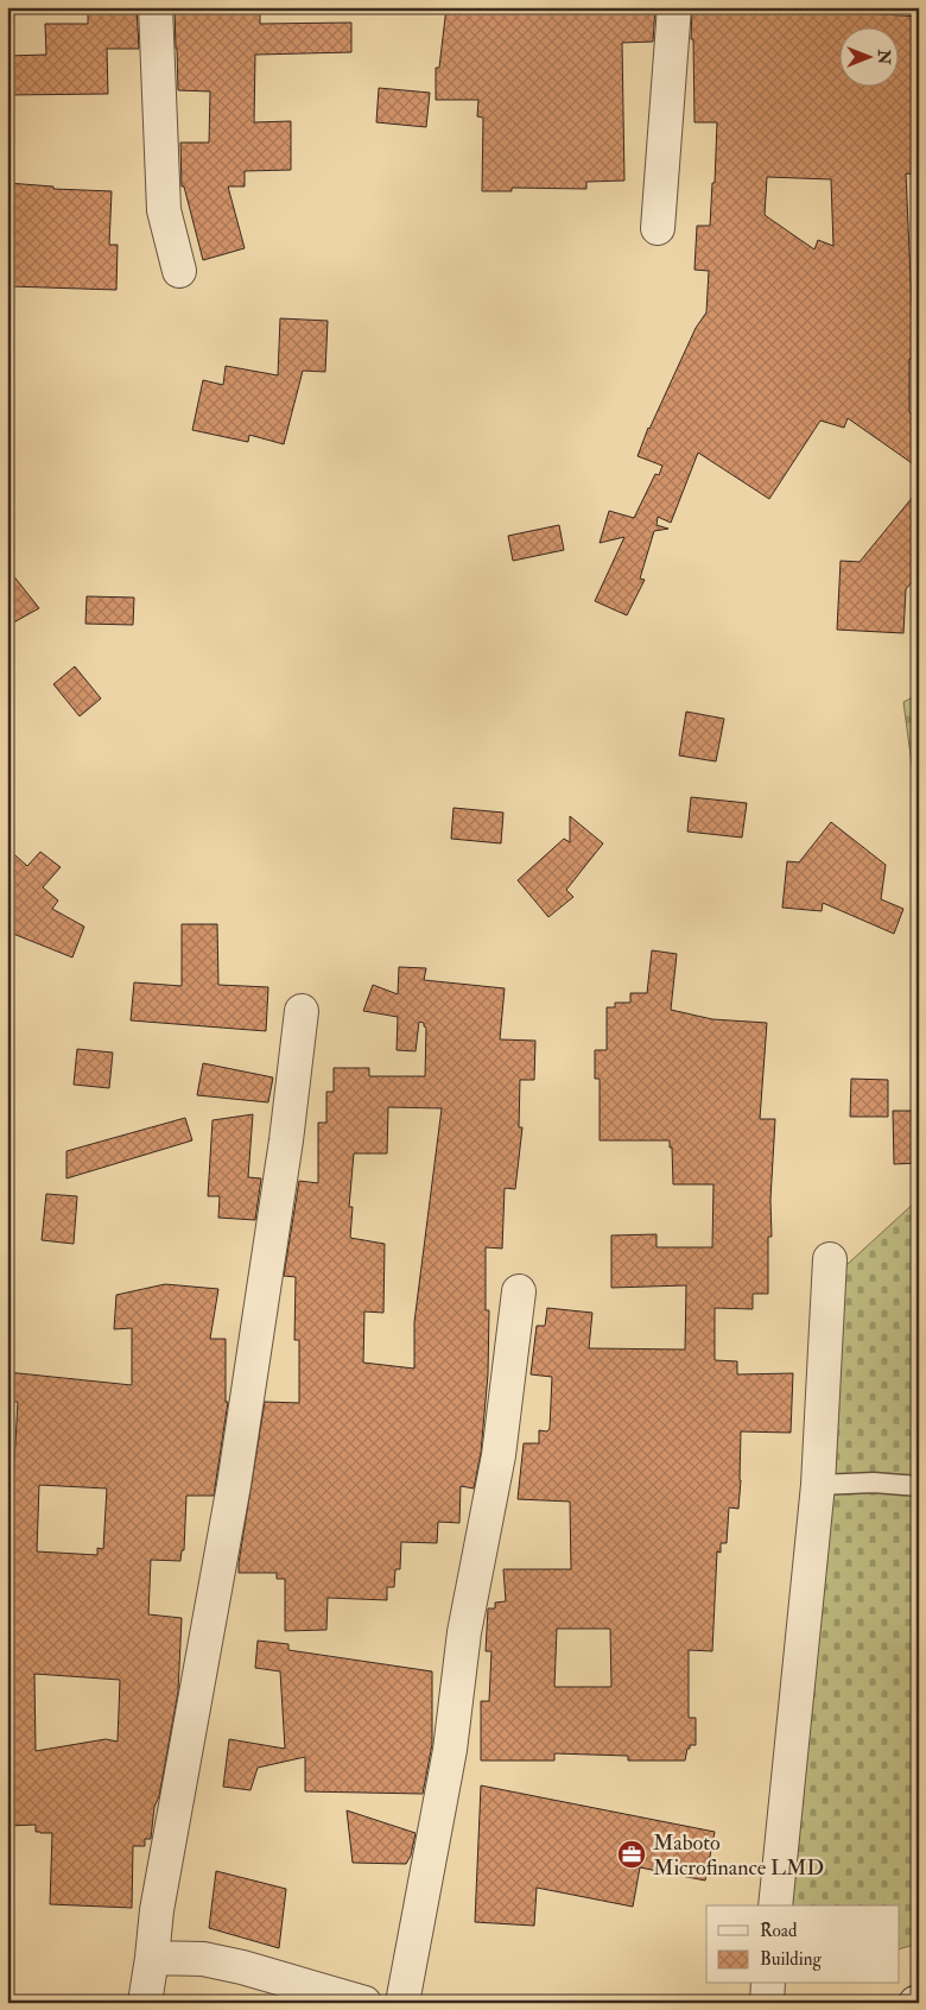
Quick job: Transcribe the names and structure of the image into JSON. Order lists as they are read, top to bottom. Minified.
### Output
{"places":{"office":["Maboto Microfinance LMD"]},"legend":["Road","Building"],"north":"right"}
